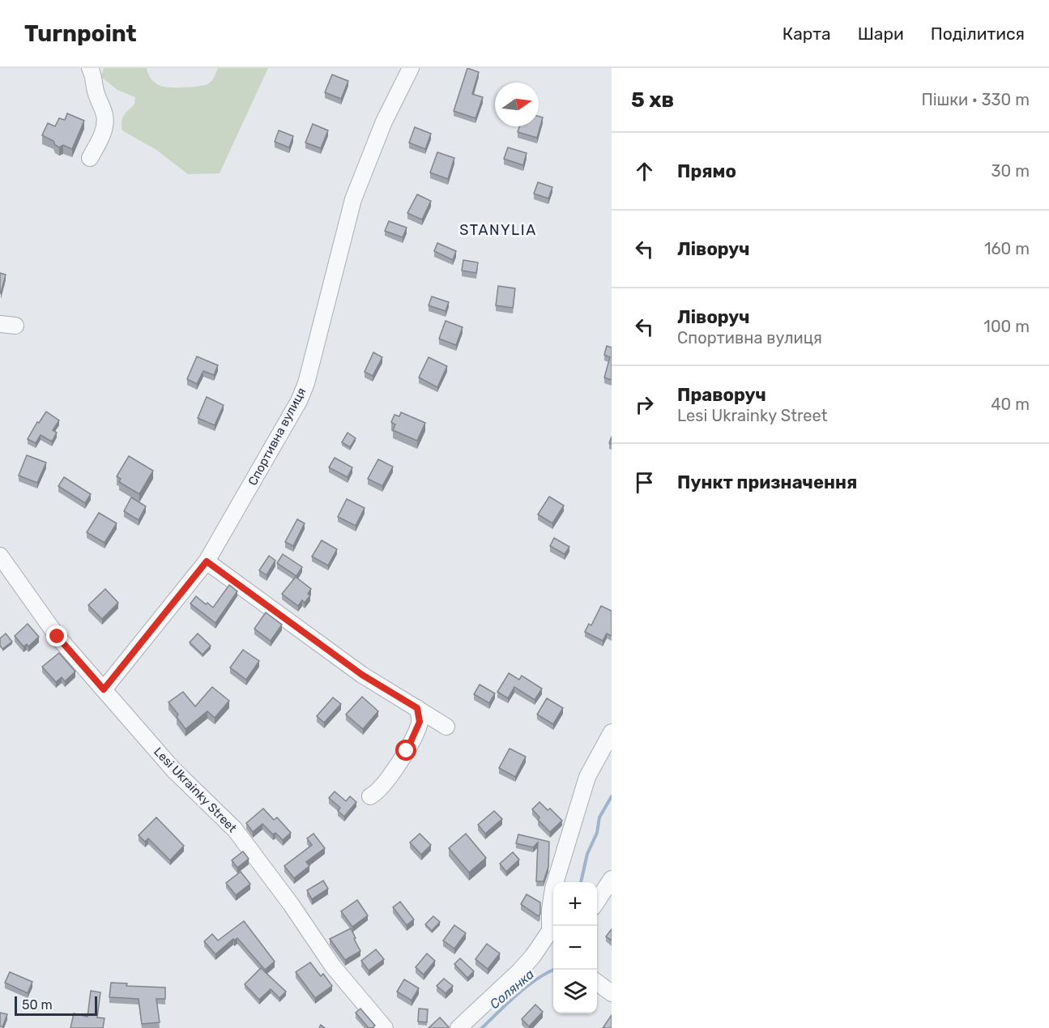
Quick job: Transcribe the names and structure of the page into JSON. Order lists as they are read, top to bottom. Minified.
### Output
{"streets":{"street":["Спортивна вулиця","Lesi Ukrainky Street"]},"crossings":[["Спортивна вулиця","Lesi Ukrainky Street"]],"districts":["STANYLIA"],"water":["Солянка"],"scale_bar":"50 m","north":"right","page":{"header":"Turnpoint","nav":["Карта","Шари","Поділитися"],"heading":["5 хв","Пішки · 330 m"],"list":[["Прямо","30 m"],["Ліворуч","160 m"],["Ліворуч","Спортивна вулиця","100 m"],["Праворуч","Lesi Ukrainky Street","40 m"],"Пункт призначення"],"map_buttons":["+","−"],"scale":"50 m"}}
